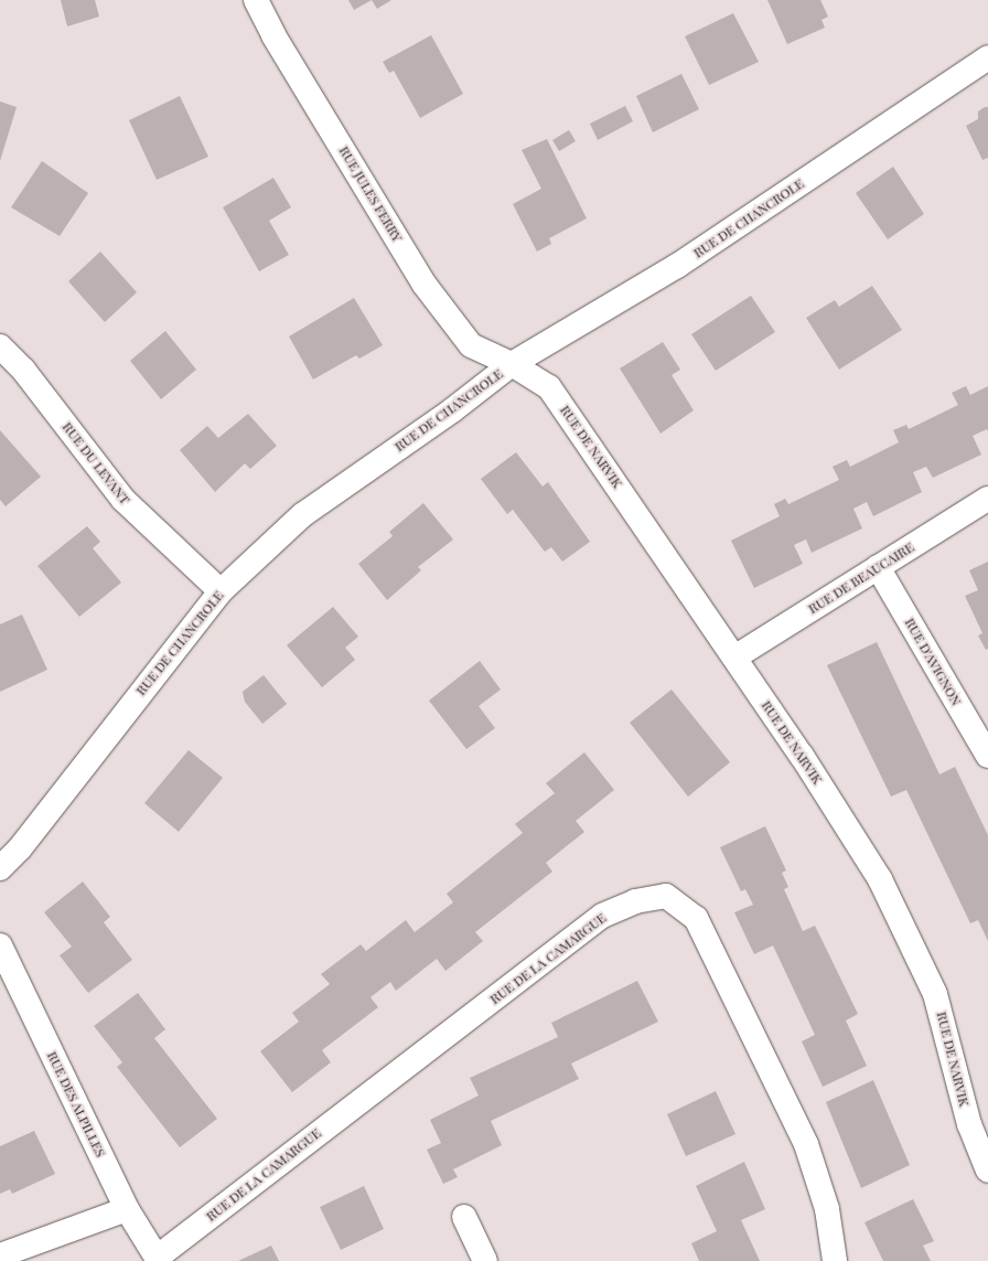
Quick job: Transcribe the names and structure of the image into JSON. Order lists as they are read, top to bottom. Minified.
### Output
{"streets":{"street":["RUE JULES FERRY","RUE DE CHANCROLE","RUE DE NARVIK","RUE DU LEVANT","RUE DE BEAUCAIRE","RUE D'AVIGNON","RUE DE LA CAMARGUE","RUE DES ALPILLES"]},"crossings":[["RUE JULES FERRY","RUE DE CHANCROLE"],["RUE JULES FERRY","RUE DE NARVIK"],["RUE DE CHANCROLE","RUE DE NARVIK"],["RUE DE CHANCROLE","RUE DU LEVANT"],["RUE DE NARVIK","RUE DE BEAUCAIRE"],["RUE DE BEAUCAIRE","RUE D'AVIGNON"],["RUE DE LA CAMARGUE","RUE DES ALPILLES"]]}
